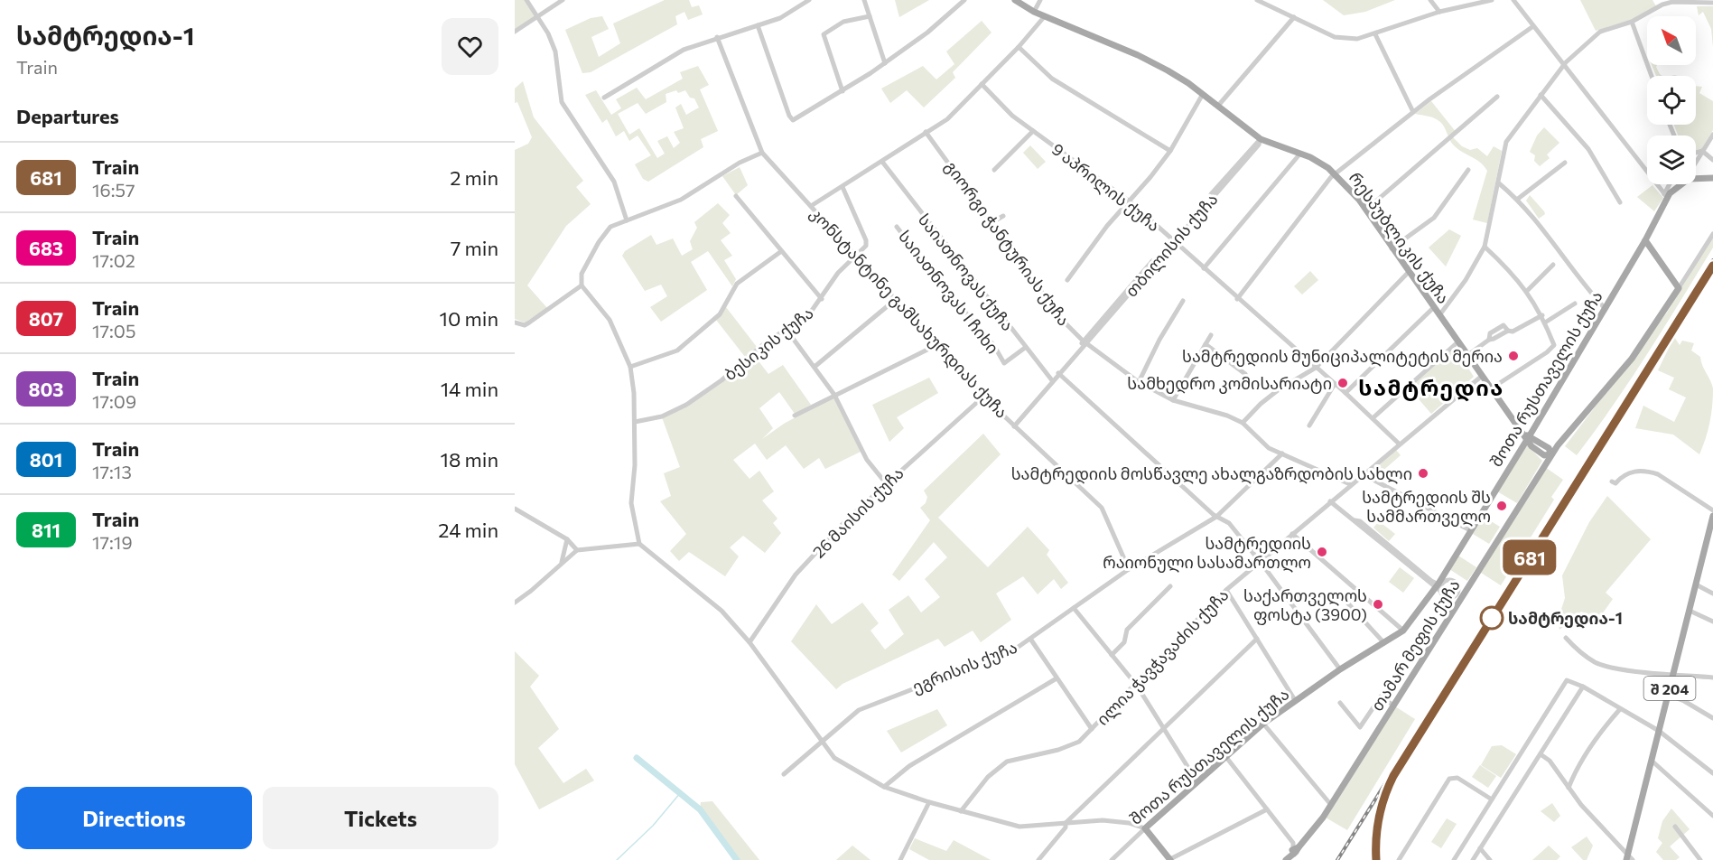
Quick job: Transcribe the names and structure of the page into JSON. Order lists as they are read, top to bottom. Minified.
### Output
{"streets":{"main road":["რესპუბლიკის ქუჩა","შოთა რუსთაველის ქუჩა","თამარ მეფის ქუჩა","შ 204"],"street":["9 აპრილის ქუჩა","გიორგი ჭანტურიას ქუჩა","თბილისის ქუჩა","საიათნოვას ქუჩა","საიათნოვას I ჩიხი","კონსტანტინე გამსახურდიას ქუჩა","ბესიკის ქუჩა","26 მაისის ქუჩა","ილია ჭავჭავაძის ქუჩა","ეგრისის ქუჩა"]},"crossings":[["9 აპრილის ქუჩა","თბილისის ქუჩა"],["9 აპრილის ქუჩა","ილია ჭავჭავაძის ქუჩა"],["რესპუბლიკის ქუჩა","თბილისის ქუჩა"],["რესპუბლიკის ქუჩა","ილია ჭავჭავაძის ქუჩა"],["გიორგი ჭანტურიას ქუჩა","თბილისის ქუჩა"],["გიორგი ჭანტურიას ქუჩა","ილია ჭავჭავაძის ქუჩა"],["გიორგი ჭანტურიას ქუჩა","ეგრისის ქუჩა"],["თბილისის ქუჩა","საიათნოვას ქუჩა"],["თბილისის ქუჩა","კონსტანტინე გამსახურდიას ქუჩა"],["საიათნოვას ქუჩა","საიათნოვას I ჩიხი"],["კონსტანტინე გამსახურდიას ქუჩა","ბესიკის ქუჩა"],["კონსტანტინე გამსახურდიას ქუჩა","26 მაისის ქუჩა"],["კონსტანტინე გამსახურდიას ქუჩა","ეგრისის ქუჩა"]],"districts":["სამტრედია"],"places":["სამტრედიის მუნიციპალიტეტის მერია","სამხედრო კომისარიატი","სამტრედიის მოსწავლე ახალგაზრდობის სახლი","სამტრედიის შს სამმართველო","სამტრედიის რაიონული სასამართლო","საქართველოს ფოსტა (3900)","სამტრედია-1"],"north":"top left","page":{"heading":[["სამტრედია-1","Train"],"Departures"],"on_map":"681","list":[{"mark":"681","name":"Train","note":"16:57","value":"2 min"},{"mark":"683","name":"Train","note":"17:02","value":"7 min"},{"mark":"807","name":"Train","note":"17:05","value":"10 min"},{"mark":"803","name":"Train","note":"17:09","value":"14 min"},{"mark":"801","name":"Train","note":"17:13","value":"18 min"},{"mark":"811","name":"Train","note":"17:19","value":"24 min"}],"buttons":["Directions","Tickets"]}}
